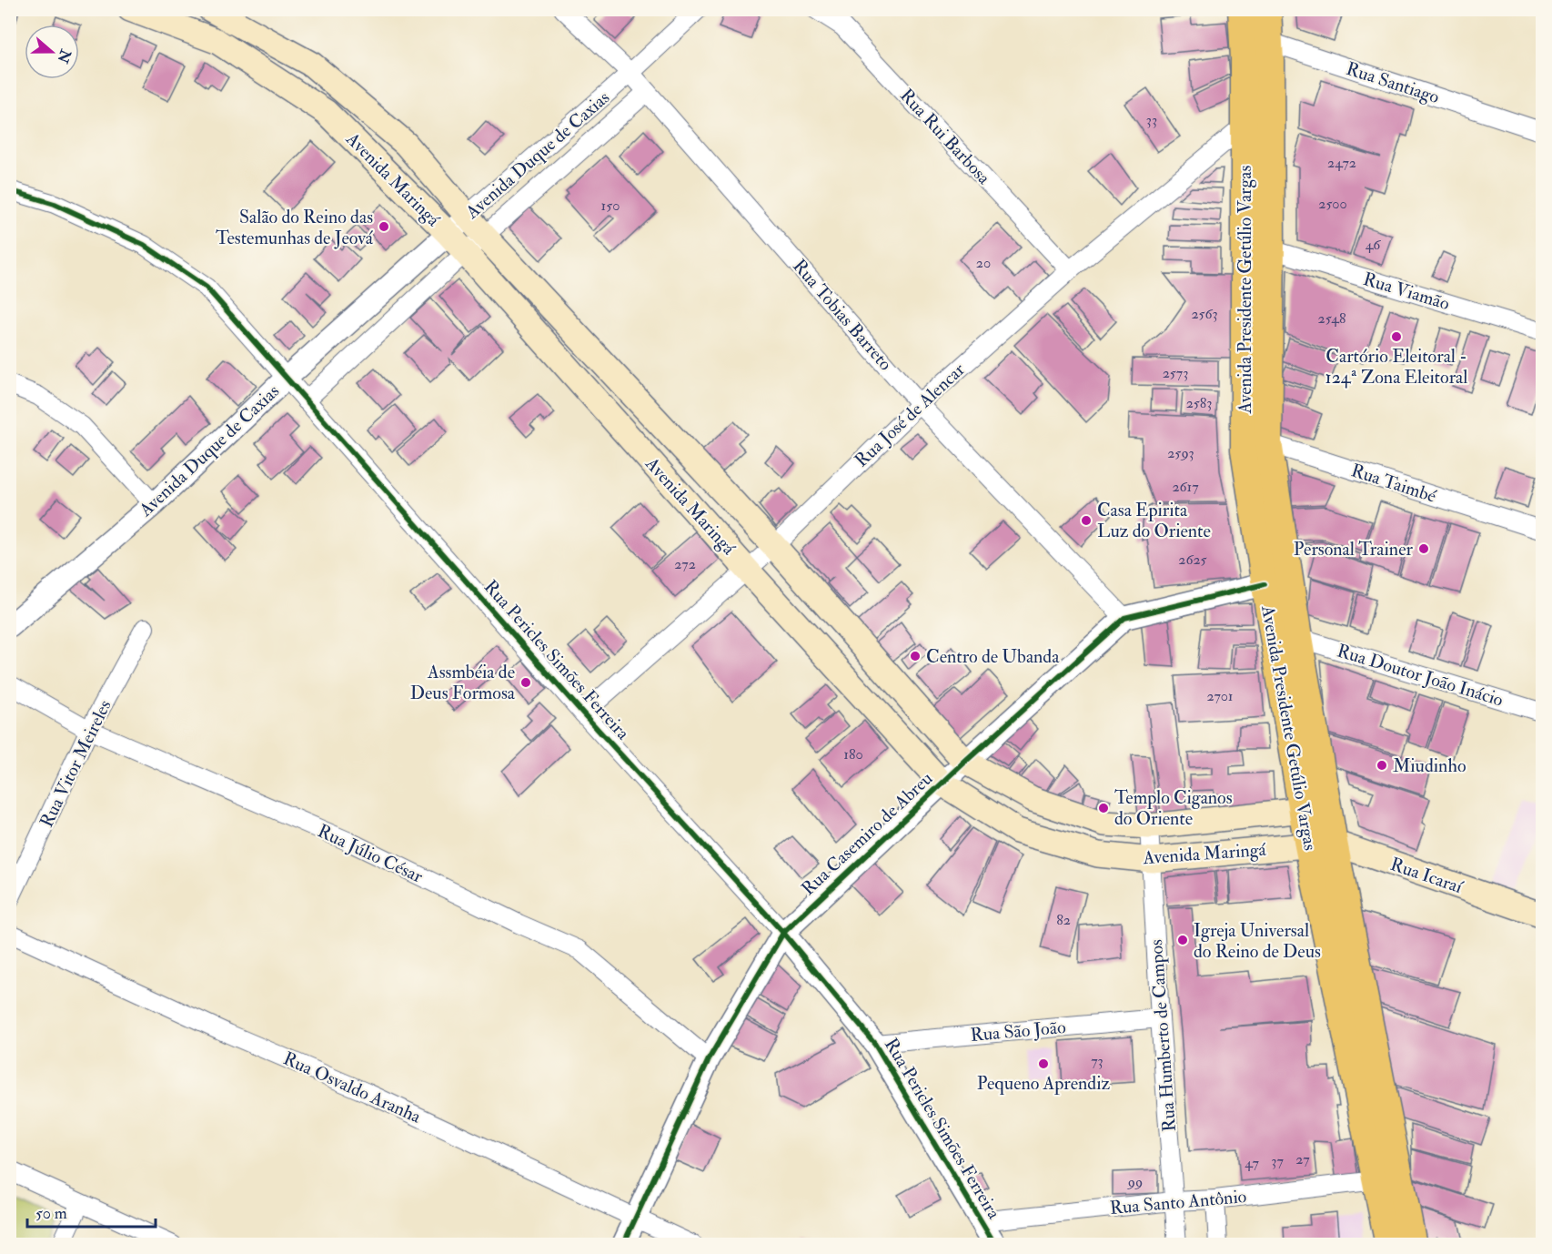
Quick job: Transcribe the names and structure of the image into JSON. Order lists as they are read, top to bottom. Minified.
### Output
{"streets":{"main road":["Avenida Maringá","Avenida Presidente Getúlio Vargas","Rua Icaraí"],"street":["Rua Santiago","Rua Rui Barbosa","Avenida Duque de Caxias","Rua Viamão","Rua Tobias Barreto","Rua José de Alencar","Rua Taimbé","Rua Pericles Simões Ferreira","Rua Doutor João Inácio","Rua Vitor Meireles","Rua Casemiro de Abreu","Rua Júlio César","Rua São João","Rua Humberto de Campos","Rua Osvaldo Aranha","Rua Santo Antônio"]},"crossings":[["Rua Santiago","Avenida Presidente Getúlio Vargas"],["Rua Rui Barbosa","Rua José de Alencar"],["Avenida Duque de Caxias","Avenida Maringá"],["Avenida Duque de Caxias","Rua Tobias Barreto"],["Avenida Duque de Caxias","Rua Pericles Simões Ferreira"],["Avenida Maringá","Avenida Presidente Getúlio Vargas"],["Avenida Maringá","Rua José de Alencar"],["Avenida Maringá","Rua Casemiro de Abreu"],["Avenida Maringá","Rua Icaraí"],["Avenida Maringá","Rua Humberto de Campos"],["Avenida Presidente Getúlio Vargas","Rua Viamão"],["Avenida Presidente Getúlio Vargas","Rua José de Alencar"],["Avenida Presidente Getúlio Vargas","Rua Taimbé"],["Avenida Presidente Getúlio Vargas","Rua Doutor João Inácio"],["Avenida Presidente Getúlio Vargas","Rua Casemiro de Abreu"],["Avenida Presidente Getúlio Vargas","Rua Icaraí"],["Avenida Presidente Getúlio Vargas","Rua Santo Antônio"],["Rua Tobias Barreto","Rua José de Alencar"],["Rua Tobias Barreto","Rua Casemiro de Abreu"],["Rua José de Alencar","Rua Pericles Simões Ferreira"],["Rua Pericles Simões Ferreira","Rua Casemiro de Abreu"],["Rua Pericles Simões Ferreira","Rua São João"],["Rua Pericles Simões Ferreira","Rua Santo Antônio"],["Rua Vitor Meireles","Rua Júlio César"],["Rua Casemiro de Abreu","Rua Júlio César"],["Rua Casemiro de Abreu","Rua Osvaldo Aranha"],["Rua São João","Rua Humberto de Campos"],["Rua Humberto de Campos","Rua Santo Antônio"]],"places":["Salão do Reino das Testemunhas de Jeová","Cartório Eleitoral - 124ª Zona Eleitoral","Casa Epirita Luz do Oriente","Personal Trainer","Centro de Ubanda","Assmbéia de Deus Formosa","Miudinho","Templo Ciganos do Oriente","Igreja Universal do Reino de Deus","Pequeno Aprendiz"],"house_numbers":["33","2472","2500","150","46","20","2563","2548","2573","2583","2593","2617","2625","272","2701","180","82","73","27","37","47","99"],"scale_bar":"50 m","north":"right"}
